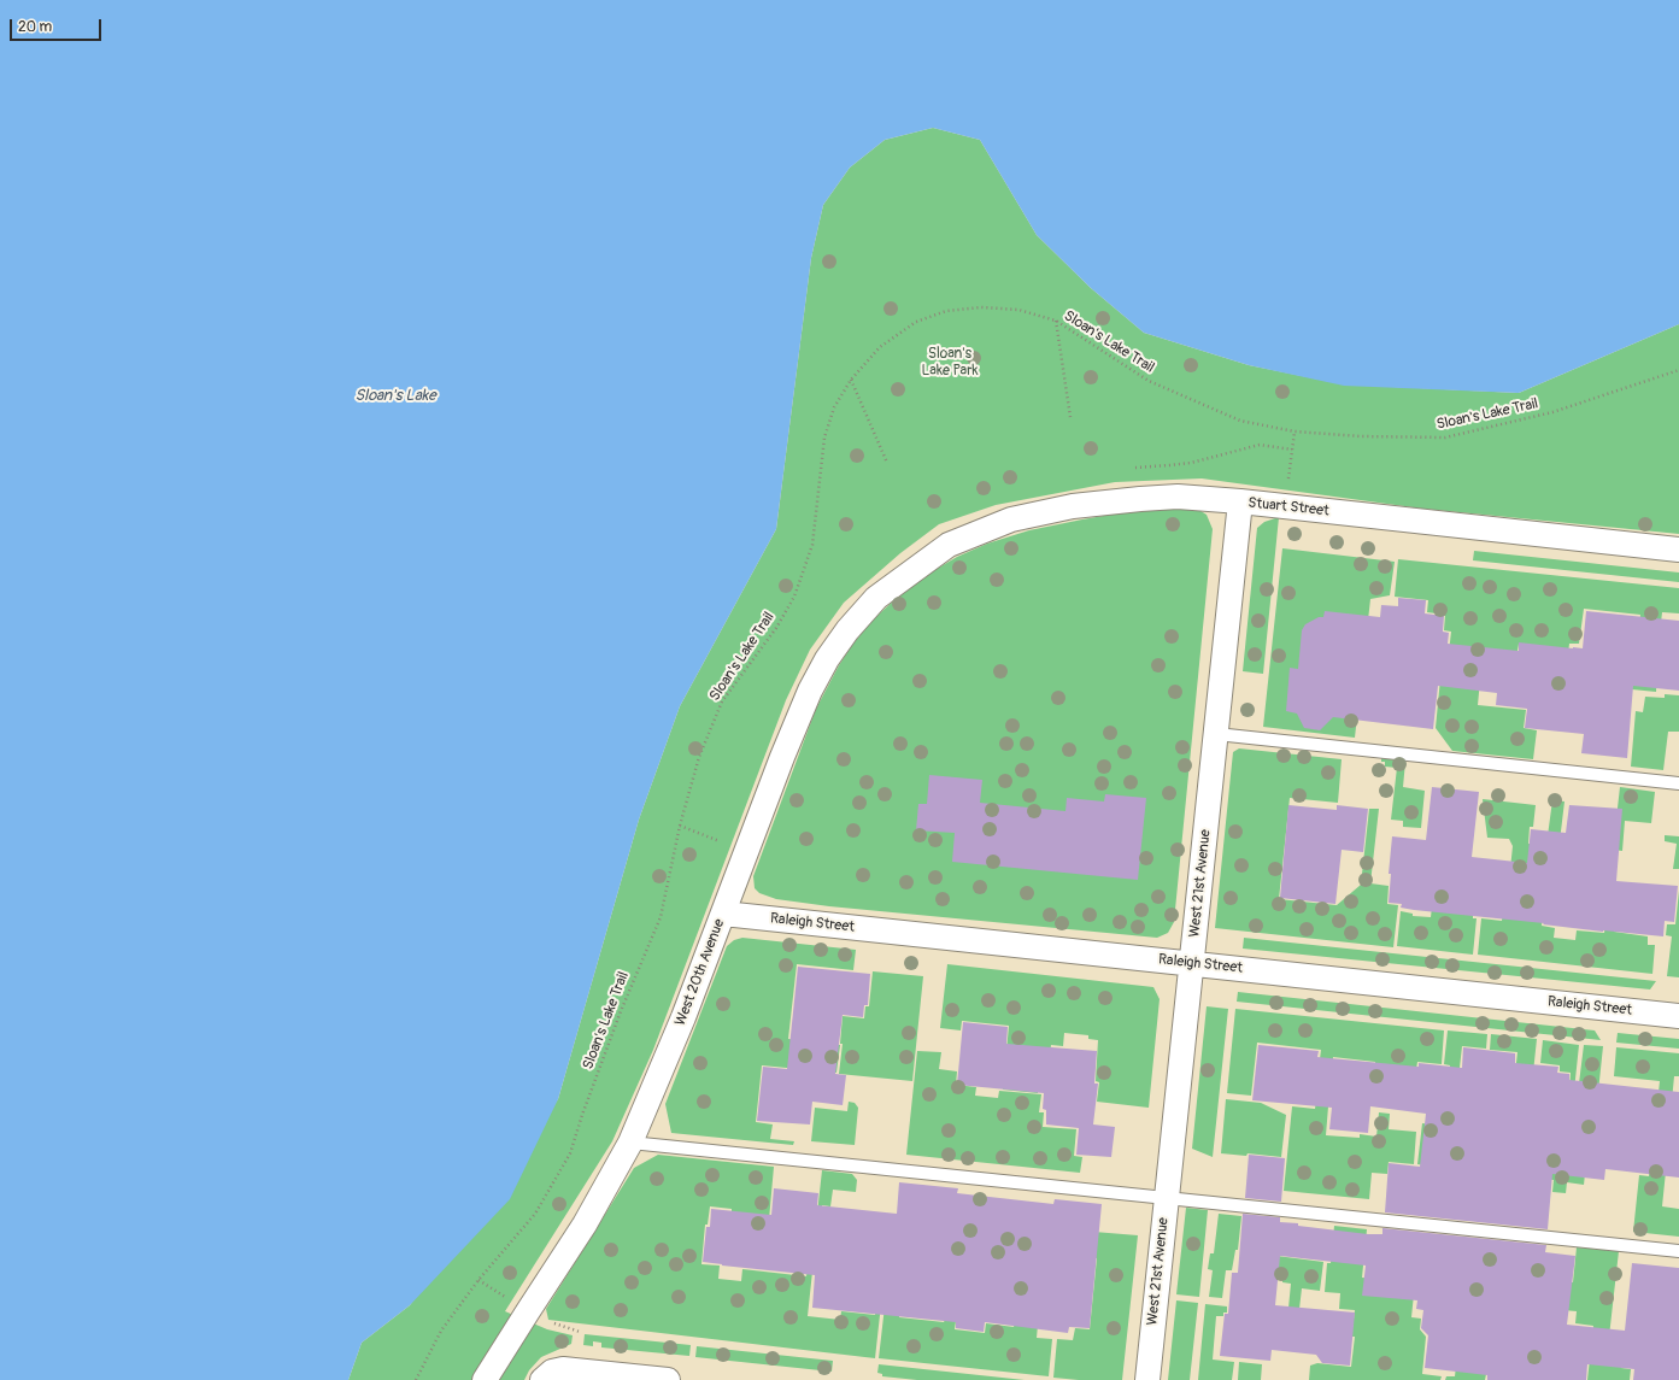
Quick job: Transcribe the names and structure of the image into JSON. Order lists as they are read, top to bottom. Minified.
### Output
{"streets":{"street":["Stuart Street","West 21st Avenue","Raleigh Street","West 20th Avenue"],"path":["Sloan's Lake Trail"]},"crossings":[["Stuart Street","West 21st Avenue"],["Stuart Street","West 20th Avenue"],["West 21st Avenue","Raleigh Street"],["Raleigh Street","West 20th Avenue"]],"water":["Sloan's Lake"],"parks":["Sloan's Lake Park"],"scale_bar":"20 m"}
